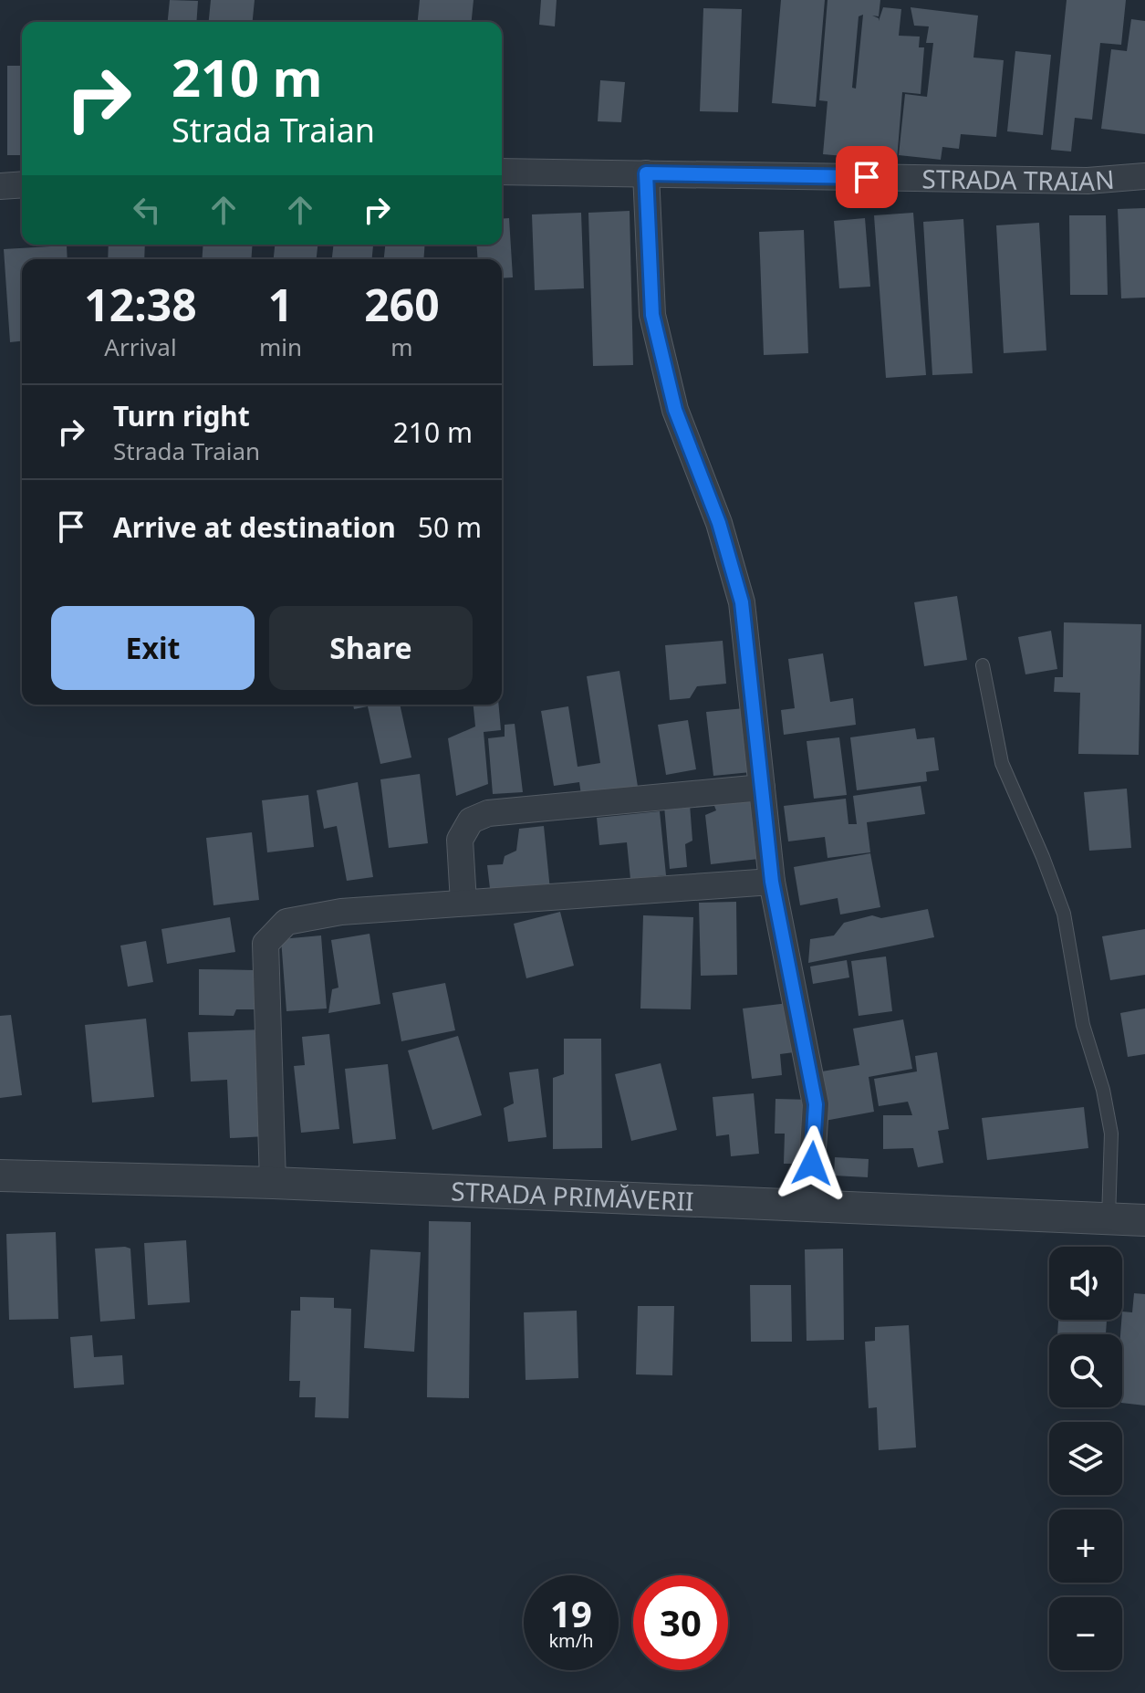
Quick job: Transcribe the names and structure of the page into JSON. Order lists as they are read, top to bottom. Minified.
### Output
{"streets":{"street":["STRADA TRAIAN","STRADA PRIMĂVERII"]},"page":{"turn":["210 m","Strada Traian"],"eta":["12:38","Arrival","1","min","260","m"],"list":[{"name":"Turn right","note":"Strada Traian","value":"210 m"},{"name":"Arrive at destination","value":"50 m"}],"buttons":["Exit","Share"],"map_buttons":["+","−"],"speed":"19 km/h","limit":"30"}}
